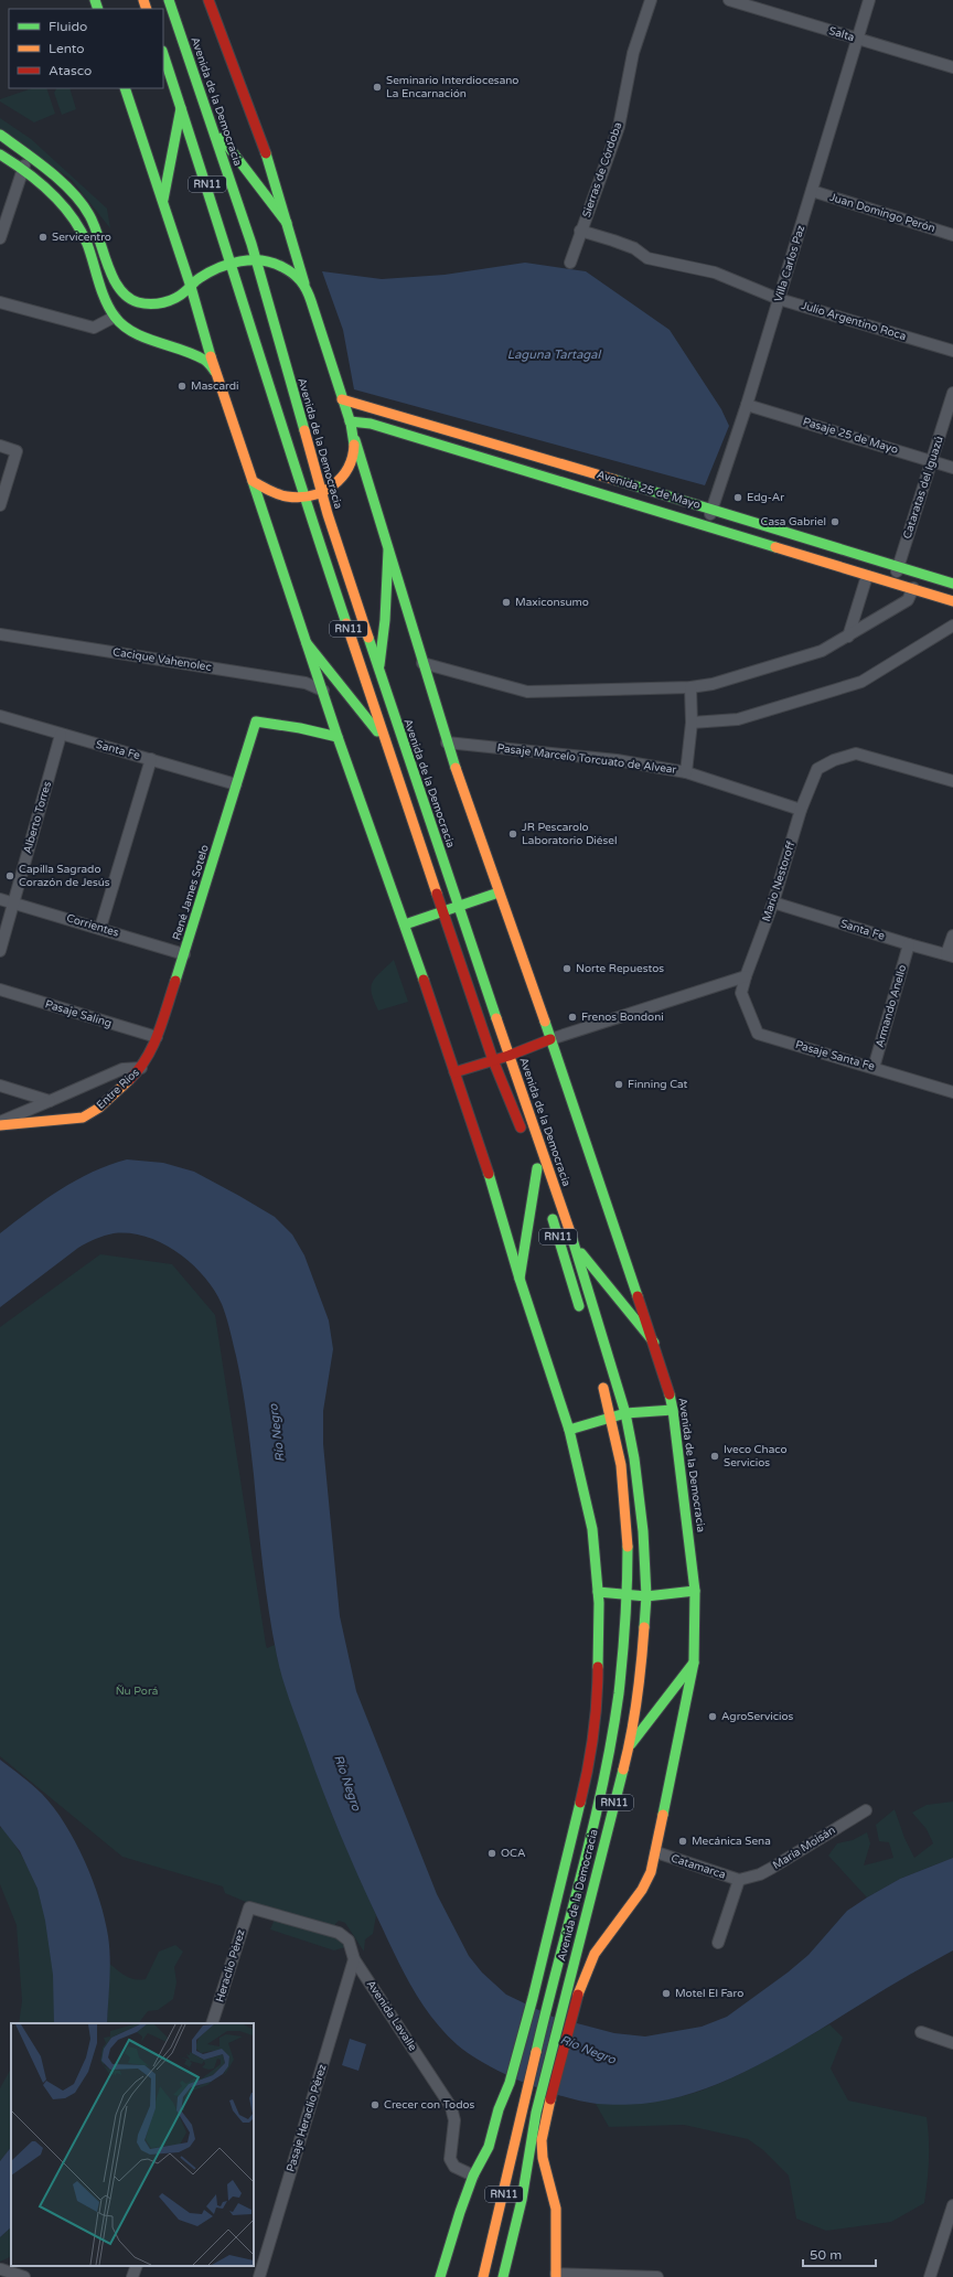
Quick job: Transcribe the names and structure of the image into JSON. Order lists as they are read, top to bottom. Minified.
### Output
{"streets":{"main road":["Avenida de la Democracia","RN11","Avenida 25 de Mayo","René James Sotelo","Entre Ríos"],"street":["Salta","Sierras de Córdoba","Juan Domingo Perón","Villa Carlos Paz","Julio Argentino Roca","Pasaje 25 de Mayo","Cataratas del Iguazú","Cacique Vahenolec","Santa Fe","Pasaje Marcelo Torcuato de Alvear","Alberto Torres","Mario Nestoroff","Corrientes","Armando Anello","Pasaje Saling","Pasaje Santa Fe","María Moisán","Catamarca","Heraclio Pérez","Avenida Lavalle","Pasaje Heraclio Pérez"]},"crossings":[["Salta","Villa Carlos Paz"],["Avenida de la Democracia","RN11"],["Avenida de la Democracia","Avenida 25 de Mayo"],["Avenida de la Democracia","Cacique Vahenolec"],["Avenida de la Democracia","Pasaje Marcelo Torcuato de Alvear"],["Avenida de la Democracia","René James Sotelo"],["Avenida de la Democracia","Catamarca"],["Avenida de la Democracia","Avenida Lavalle"],["Sierras de Córdoba","Julio Argentino Roca"],["Juan Domingo Perón","Villa Carlos Paz"],["Villa Carlos Paz","Julio Argentino Roca"],["Villa Carlos Paz","Pasaje 25 de Mayo"],["Villa Carlos Paz","Avenida 25 de Mayo"],["Pasaje 25 de Mayo","Cataratas del Iguazú"],["Cataratas del Iguazú","Avenida 25 de Mayo"],["Santa Fe","Alberto Torres"],["Santa Fe","Mario Nestoroff"],["Santa Fe","René James Sotelo"],["Santa Fe","Armando Anello"],["Pasaje Marcelo Torcuato de Alvear","Mario Nestoroff"],["Alberto Torres","Corrientes"],["Mario Nestoroff","Pasaje Santa Fe"],["René James Sotelo","Corrientes"],["René James Sotelo","Pasaje Saling"],["René James Sotelo","Entre Ríos"],["Armando Anello","Pasaje Santa Fe"],["María Moisán","Catamarca"],["Heraclio Pérez","Avenida Lavalle"],["Avenida Lavalle","Pasaje Heraclio Pérez"]],"water":["Laguna Tartagal","Río Negro"],"parks":["Ñu Porá"],"places":["Seminario Interdiocesano La Encarnación","Servicentro","Mascardi","Edg-Ar","Casa Gabriel","Maxiconsumo","JR Pescarolo Laboratorio Diésel","Capilla Sagrado Corazón de Jesús","Norte Repuestos","Frenos Bondoni","Finning Cat","Iveco Chaco Servicios","AgroServicios","Mecánica Sena","OCA","Motel El Faro","Crecer con Todos"],"legend":["Fluido","Lento","Atasco"],"scale_bar":"50 m"}
